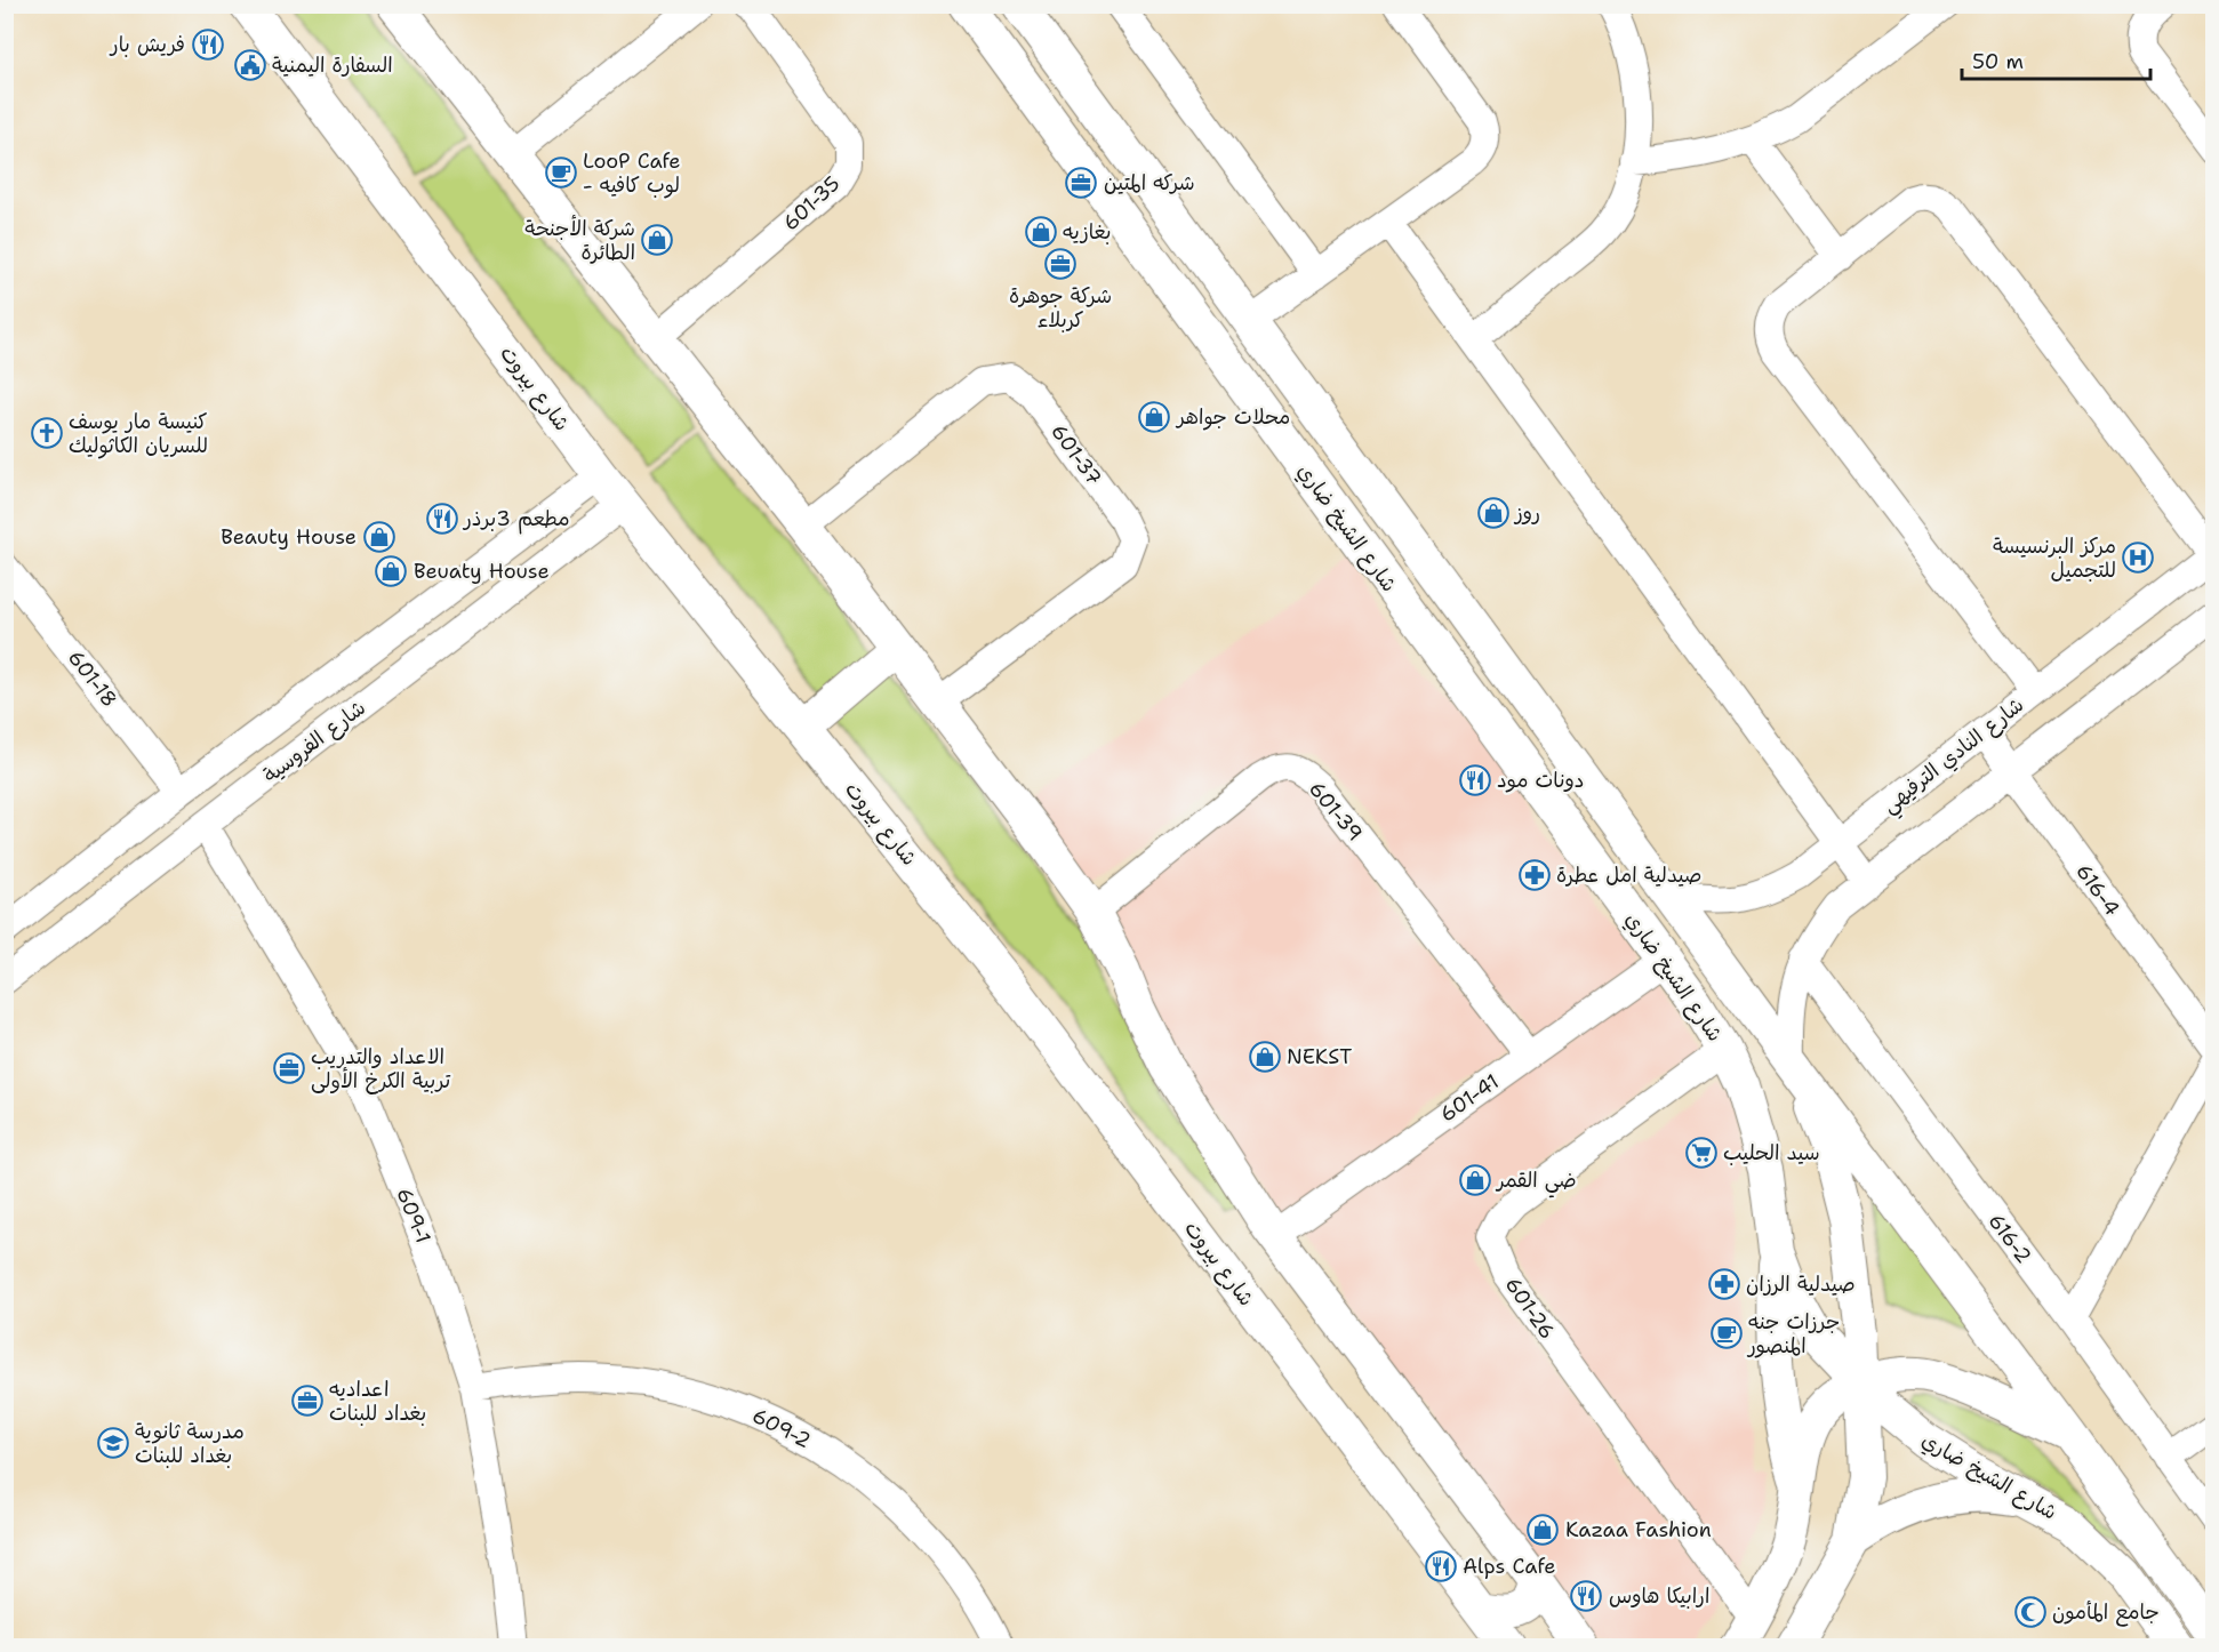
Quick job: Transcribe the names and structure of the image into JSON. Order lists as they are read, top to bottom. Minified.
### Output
{"streets":{"main road":["شارع بيروت","شارع الشيخ ضاري"],"street":["601-35","601-37","601-18","شارع الفروسية","شارع النادي الترفيهي","601-39","616-4","601-41","609-1","616-2","601-26","609-2"]},"crossings":[["شارع بيروت","شارع الفروسية"],["شارع الشيخ ضاري","شارع النادي الترفيهي"],["شارع الشيخ ضاري","601-41"],["شارع الشيخ ضاري","601-26"],["601-18","شارع الفروسية"],["شارع الفروسية","609-1"],["شارع النادي الترفيهي","616-4"],["601-39","601-41"],["609-1","609-2"]],"places":{"restaurant":["فريش بار","مطعم 3برذر","دونات مود","Alps Cafe","ارابيكا هاوس"],"public building":["السفارة اليمنية"],"cafe":["LooP Cafe - لوب كافيه","جرزات جنه المنصور"],"office":["شركه المتين","شركة جوهرة كربلاء","الاعداد والتدريب تربية الكرخ الأولى","اعداديه بغداد للبنات"],"shop":["بغازيه","شركة الأجنحة الطائرة","محلات جواهر","روز","Beauty House","Beuaty House","NEKST","ضي القمر","Kazaa Fashion"],"church":["كنيسة مار يوسف للسريان الكاثوليك"],"hospital":["مركز البرنسيسة للتجميل"],"pharmacy":["صيدلية امل عطرة","صيدلية الرزان"],"supermarket":["سيد الحليب"],"school or university":["مدرسة ثانوية بغداد للبنات"],"mosque":["جامع المأمون"]},"scale_bar":"50 m"}
